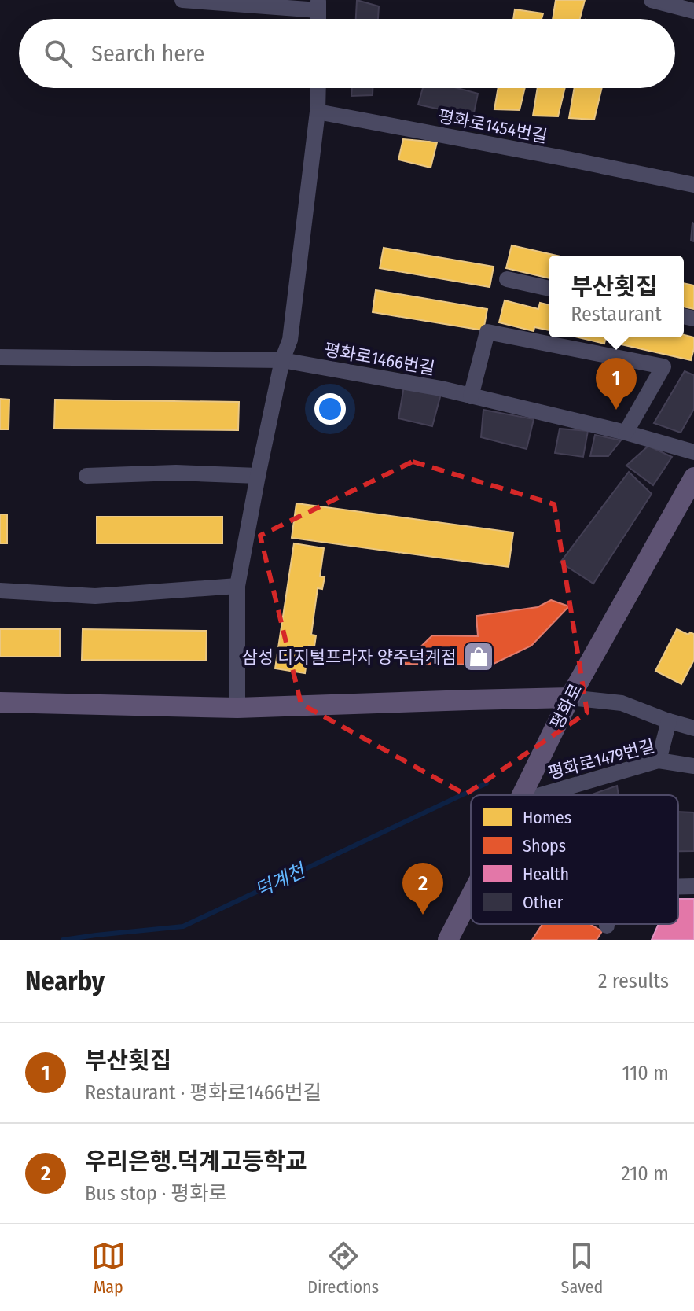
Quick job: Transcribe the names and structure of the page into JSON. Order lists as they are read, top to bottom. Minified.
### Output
{"streets":{"main road":["평화로"],"street":["평화로1454번길","평화로1466번길","평화로1479번길"]},"water":["덕계천"],"places":{"shop":["삼성 디지털프라자 양주덕계점"]},"legend":["Homes","Shops","Health","Other"],"page":{"search":"Search here","popup":["부산횟집","Restaurant"],"pins":["1","2"],"heading":["Nearby","2 results"],"list":[{"mark":"1","name":"부산횟집","note":"Restaurant · 평화로1466번길","value":"110 m"},{"mark":"2","name":"우리은행.덕계고등학교","note":"Bus stop · 평화로","value":"210 m"}],"nav":["Map","Directions","Saved"]}}
